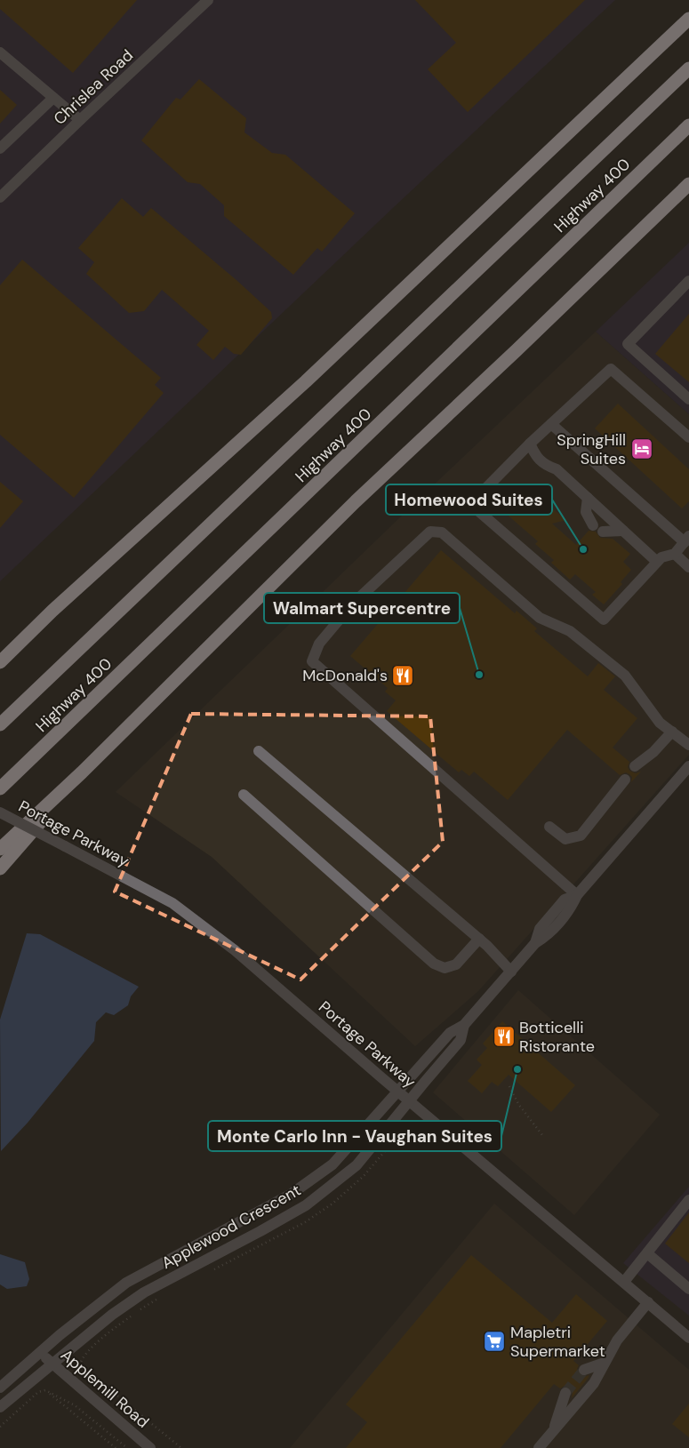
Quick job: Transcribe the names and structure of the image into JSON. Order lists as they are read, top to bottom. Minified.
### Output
{"streets":{"highway":["Highway 400"],"street":["Chrislea Road","Portage Parkway","Applewood Crescent","Applemill Road"]},"crossings":[["Portage Parkway","Applewood Crescent"],["Applewood Crescent","Applemill Road"]],"places":{"hotel":["SpringHill Suites"],"other":["Homewood Suites","Walmart Supercentre","Monte Carlo Inn - Vaughan Suites"],"restaurant":["McDonald's","Botticelli Ristorante"],"supermarket":["Mapletri Supermarket"]}}
